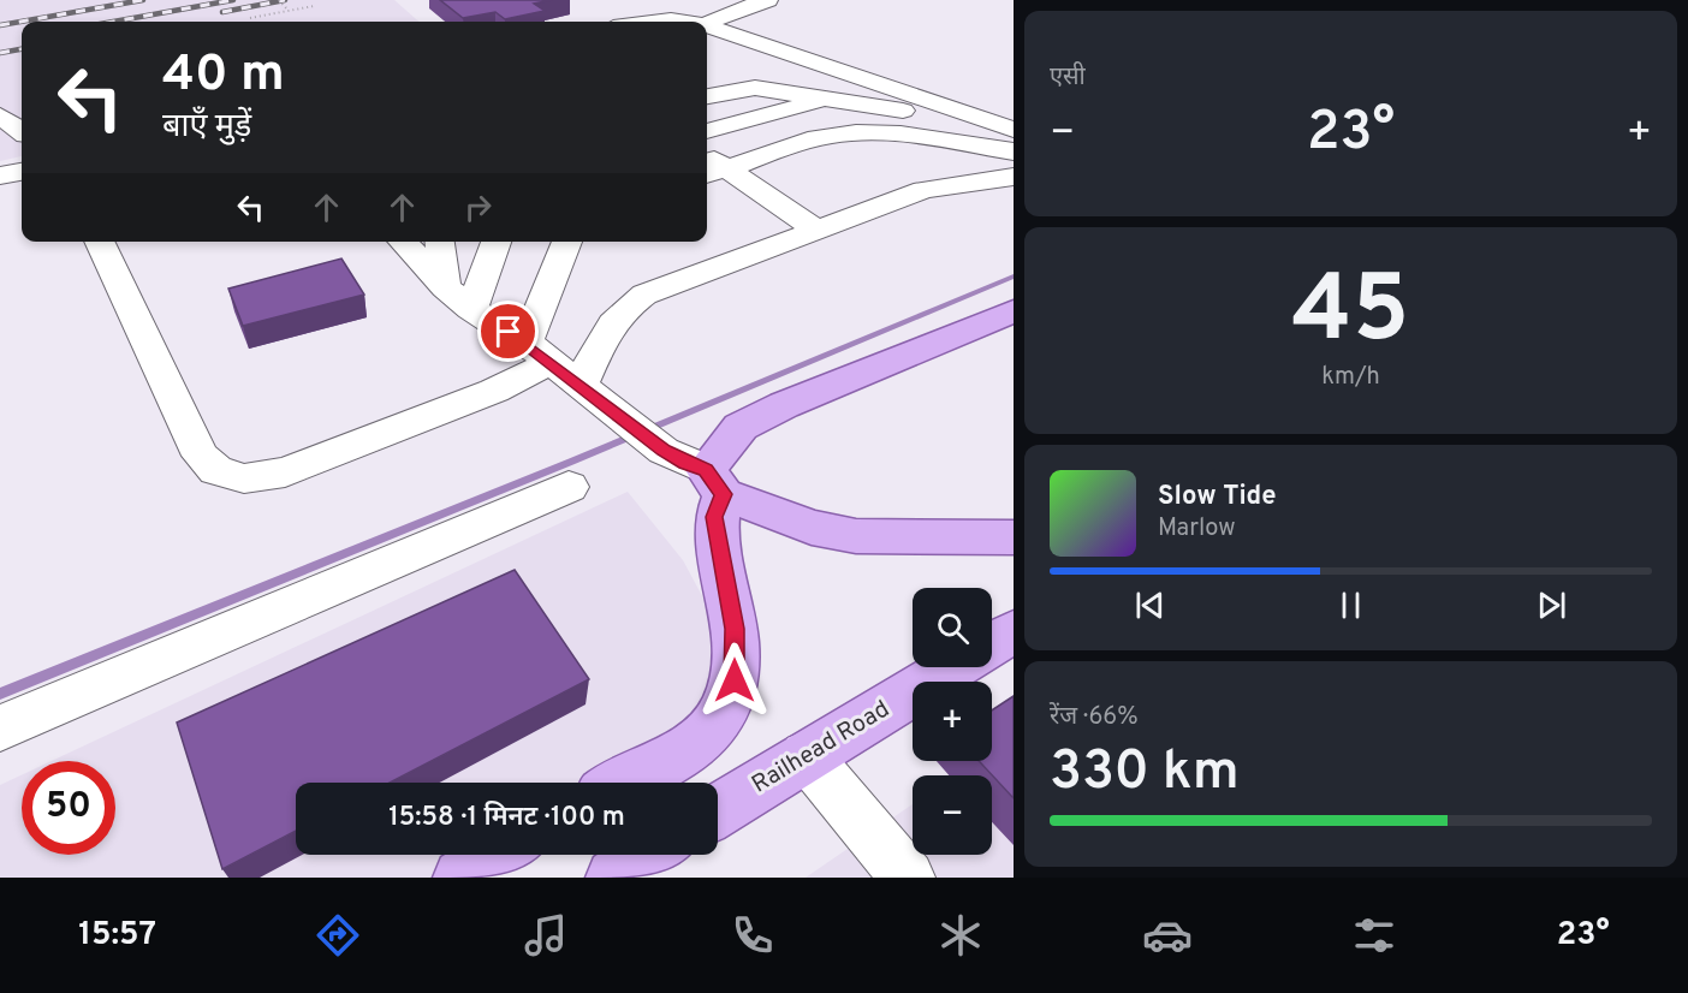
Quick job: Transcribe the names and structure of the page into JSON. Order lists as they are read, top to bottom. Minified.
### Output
{"streets":{"main road":["Railhead Road"]},"page":{"tile":["एसी",["45","km/h"],["रेंज · 66%","330 km"]],"turn":["40 m","बाएँ मुड़ें"],"heat":["−","23°","+"],"song":["Slow Tide","Marlow"],"map_buttons":["+","−"],"limit":"50","trip":"15:58 · 1 मिनट · 100 m","tabs":["15:57","23°"]}}
